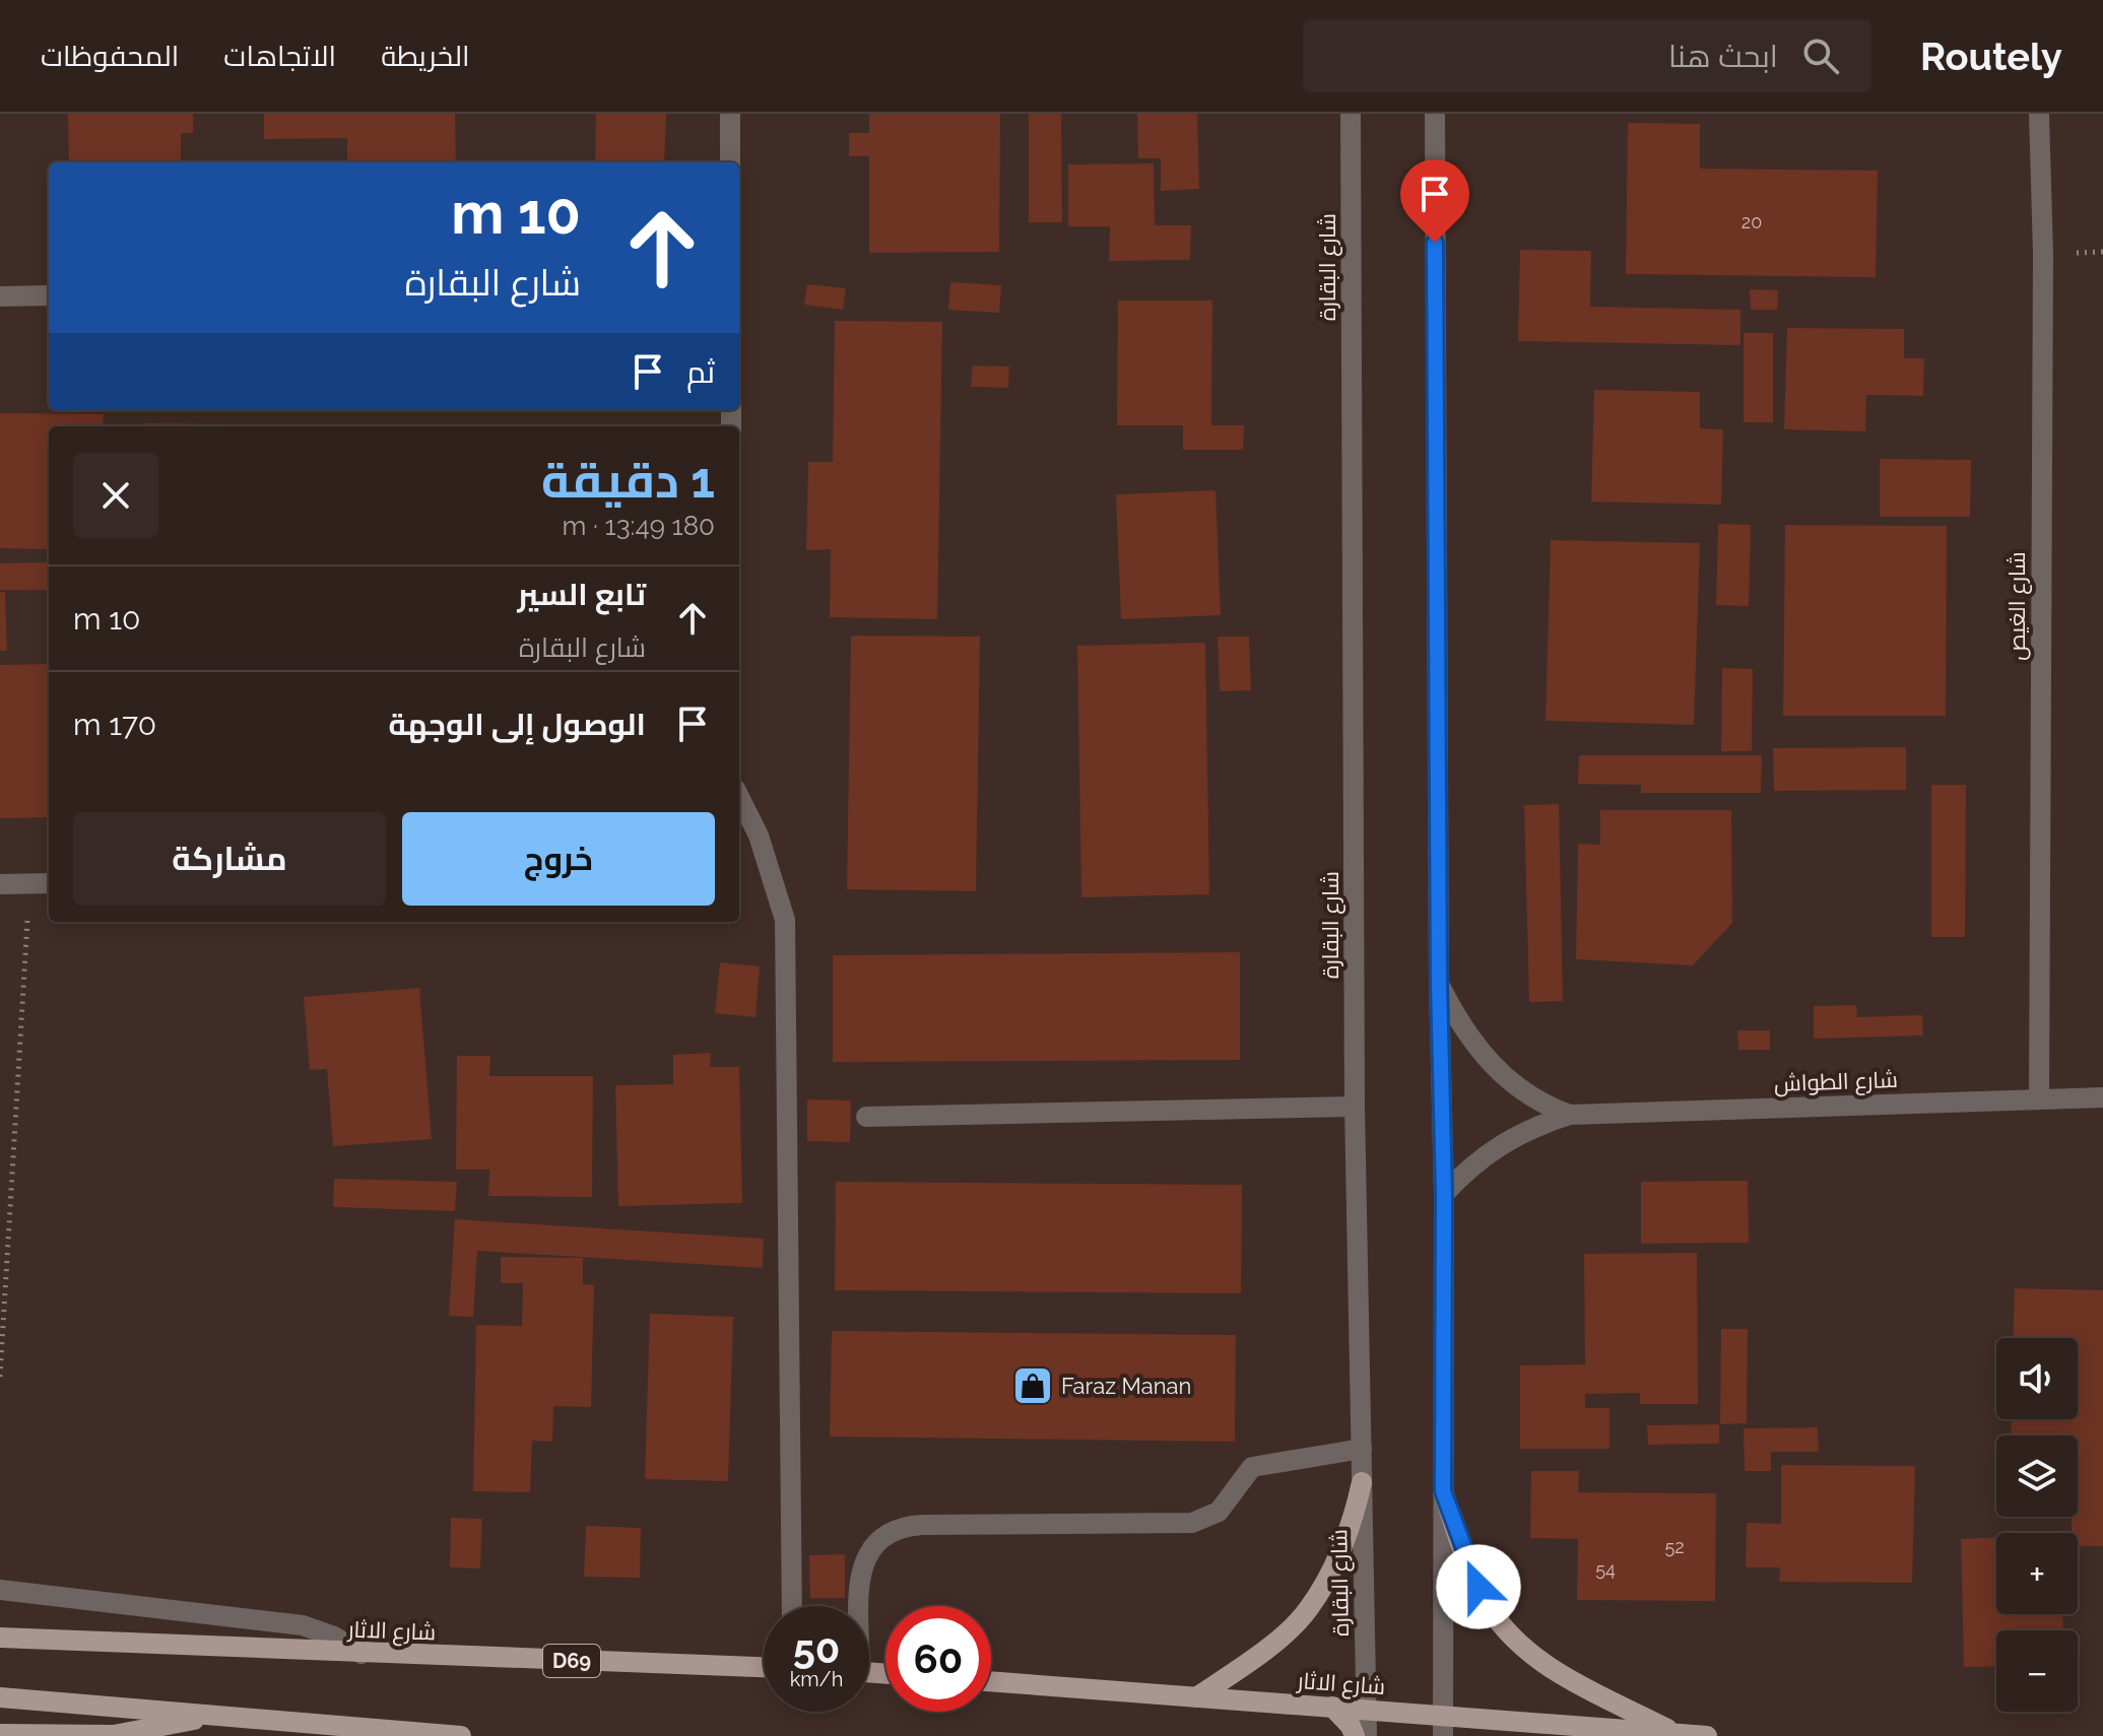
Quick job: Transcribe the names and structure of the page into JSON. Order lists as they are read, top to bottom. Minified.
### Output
{"streets":{"main road":["شارع الاثار","D69"],"street":["شارع البقارة","شارع الغيص","شارع الطواش"]},"crossings":[["شارع البقارة","شارع الاثار"],["شارع الغيص","شارع الطواش"]],"places":{"shop":["Faraz Manan"]},"house_numbers":["20","52","54"],"page":{"header":"Routely","search":"ابحث هنا","nav":["الخريطة","الاتجاهات","المحفوظات"],"turn":["10 m","شارع البقارة"],"then":"ثم","heading":["1 دقيقة","180 m · 13:49"],"list":[{"name":"تابع السير","note":"شارع البقارة","value":"10 m"},{"name":"الوصول إلى الوجهة","value":"170 m"}],"buttons":["خروج","مشاركة"],"map_buttons":["+","−"],"speed":"50 km/h","limit":"60"}}
